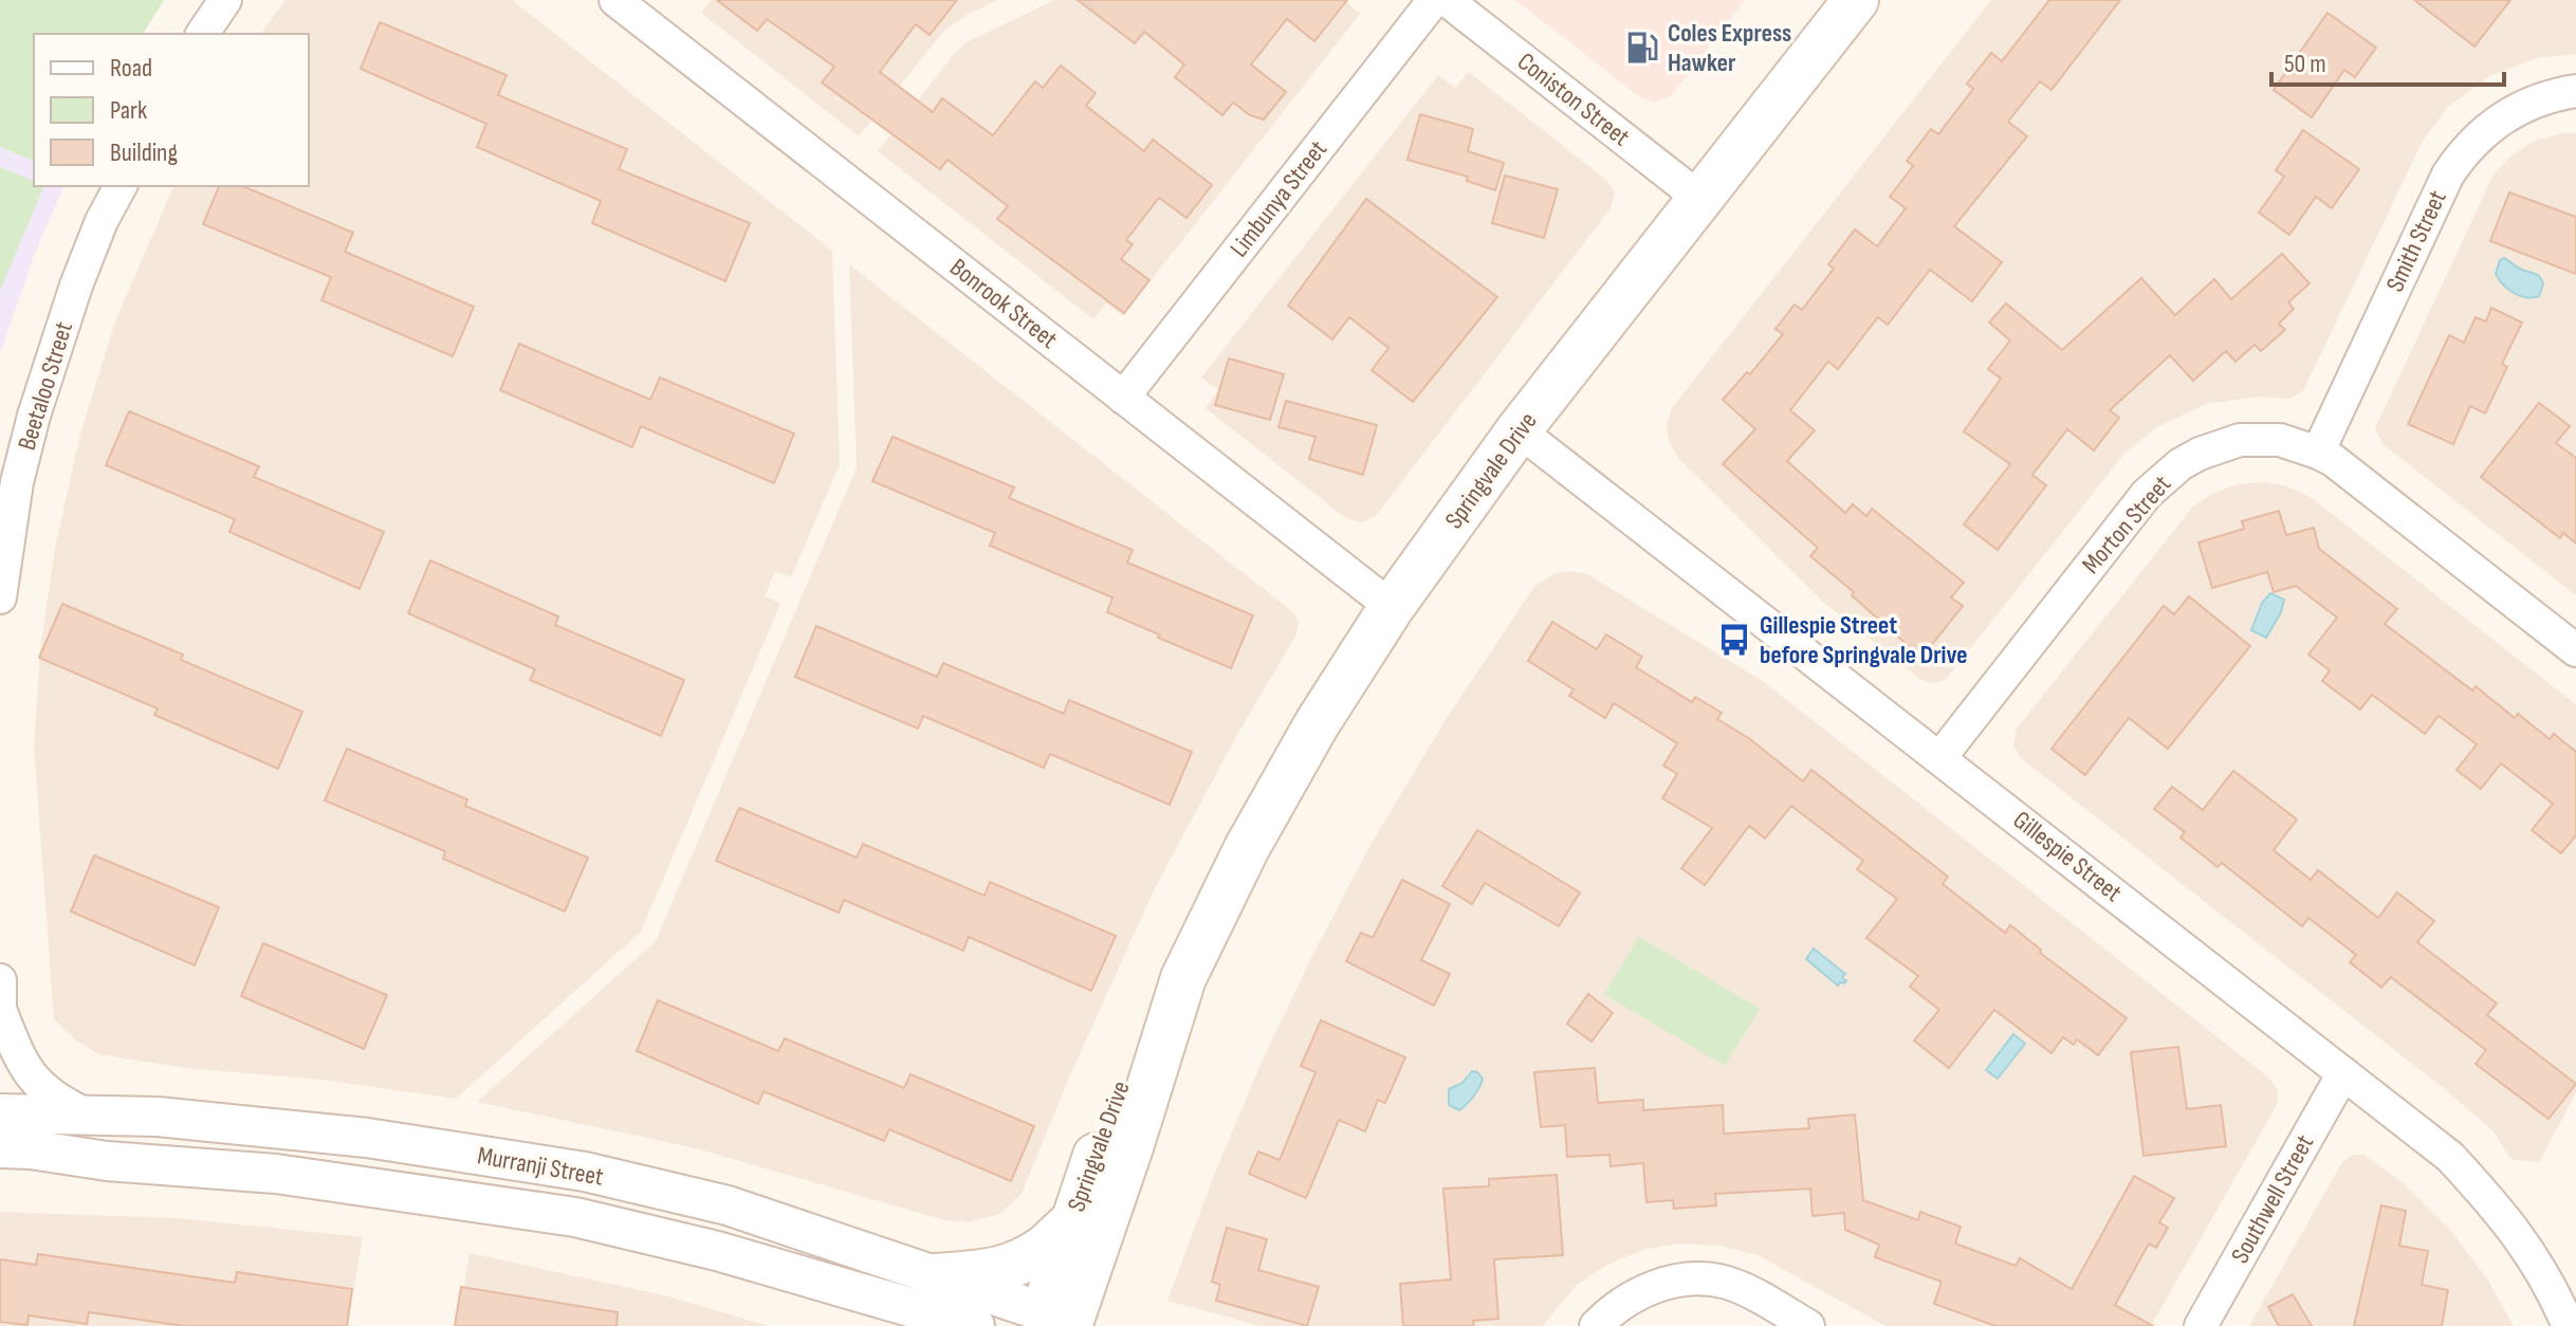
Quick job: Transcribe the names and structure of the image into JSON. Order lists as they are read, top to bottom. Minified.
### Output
{"streets":{"main road":["Springvale Drive"],"street":["Coniston Street","Limbunya Street","Smith Street","Bonrook Street","Beetaloo Street","Morton Street","Gillespie Street","Murranji Street","Southwell Street"]},"crossings":[["Coniston Street","Springvale Drive"],["Limbunya Street","Bonrook Street"],["Smith Street","Morton Street"],["Bonrook Street","Springvale Drive"],["Springvale Drive","Gillespie Street"],["Springvale Drive","Murranji Street"],["Morton Street","Gillespie Street"],["Gillespie Street","Southwell Street"]],"places":{"fuel station":["Coles Express Hawker"],"bus stop":["Gillespie Street before Springvale Drive"]},"legend":["Road","Park","Building"],"scale_bar":"50 m"}
